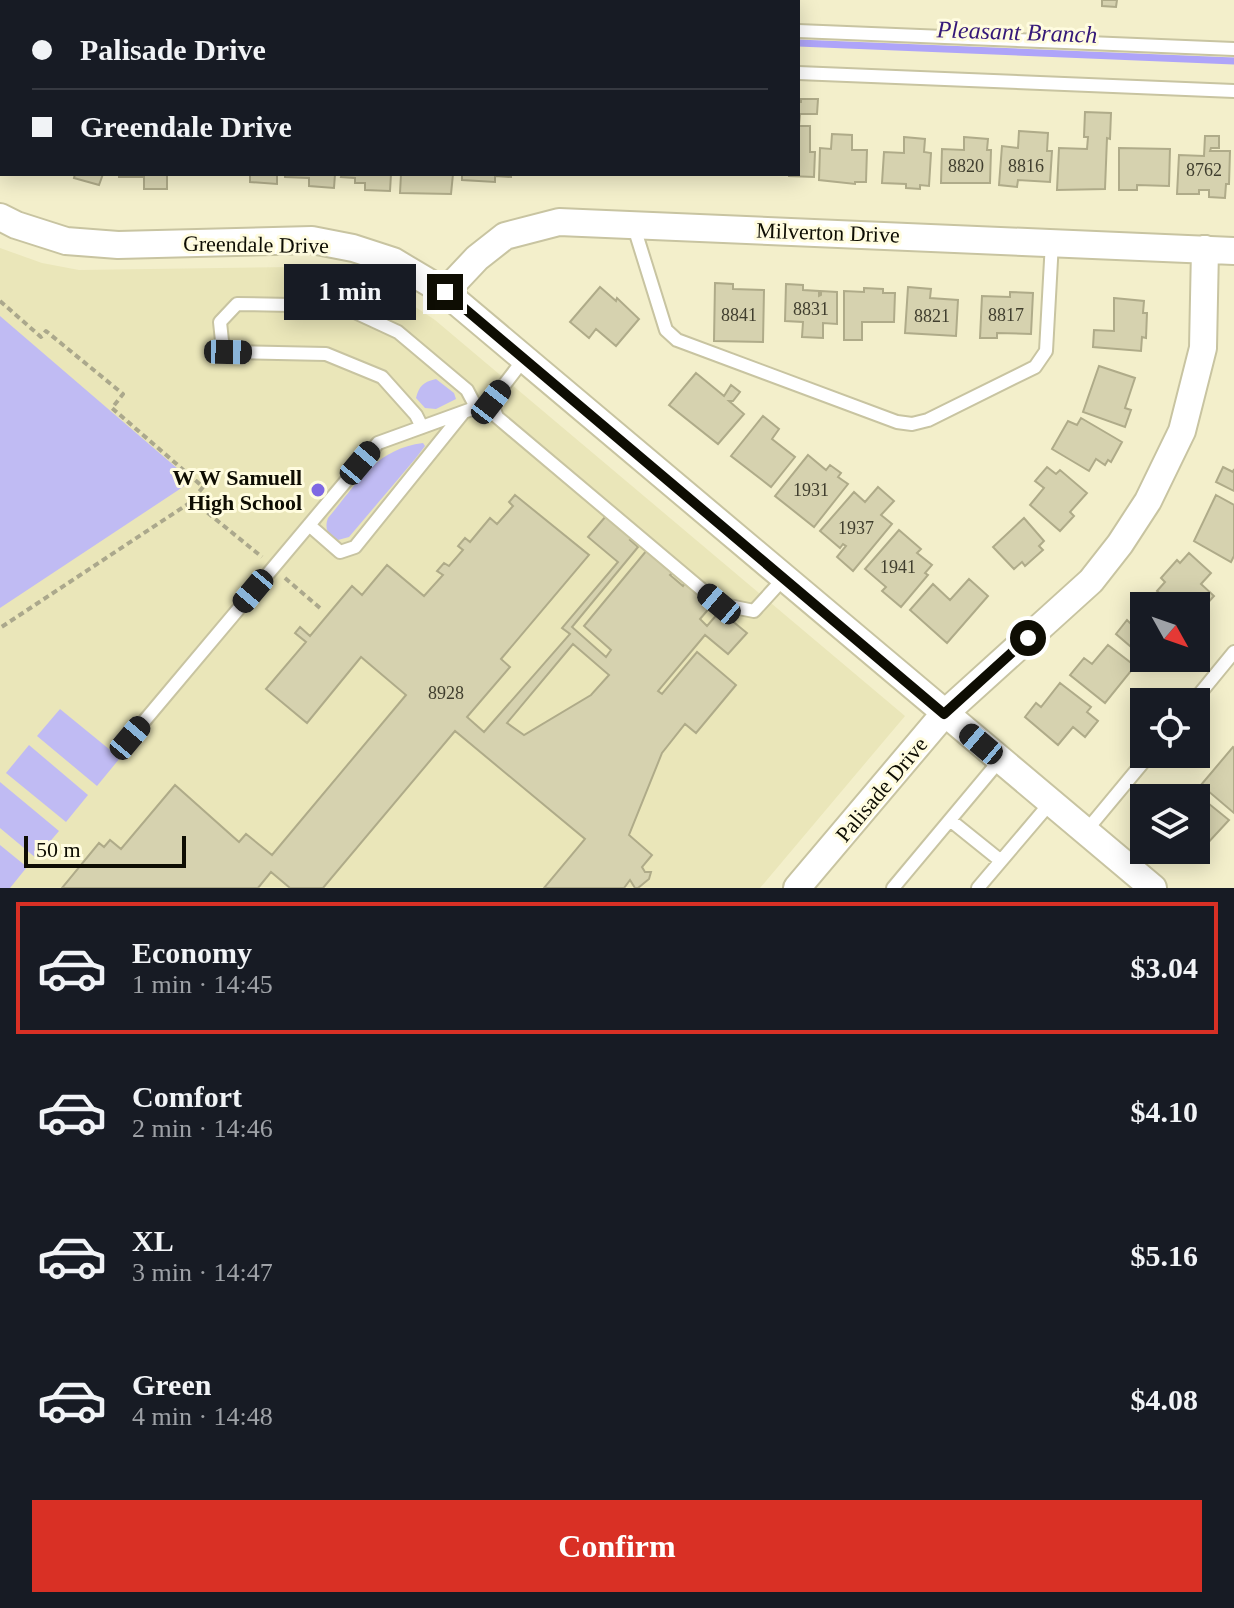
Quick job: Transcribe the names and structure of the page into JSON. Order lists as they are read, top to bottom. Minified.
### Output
{"streets":{"street":["Milverton Drive","Greendale Drive","Palisade Drive"]},"crossings":[["Milverton Drive","Greendale Drive"],["Milverton Drive","Palisade Drive"],["Greendale Drive","Palisade Drive"]],"water":["Pleasant Branch"],"places":["W W Samuell High School"],"house_numbers":["8820","8816","8762","8831","8841","8817","8821","1931","1937","1941","8928"],"scale_bar":"50 m","north":"bottom right","page":{"banner":["Palisade Drive","Greendale Drive"],"bubble":"1 min","scale":"50 m","list":[{"name":"Economy","note":"1 min · 14:45","value":"$3.04"},{"name":"Comfort","note":"2 min · 14:46","value":"$4.10"},{"name":"XL","note":"3 min · 14:47","value":"$5.16"},{"name":"Green","note":"4 min · 14:48","value":"$4.08"}],"buttons":"Confirm"}}
